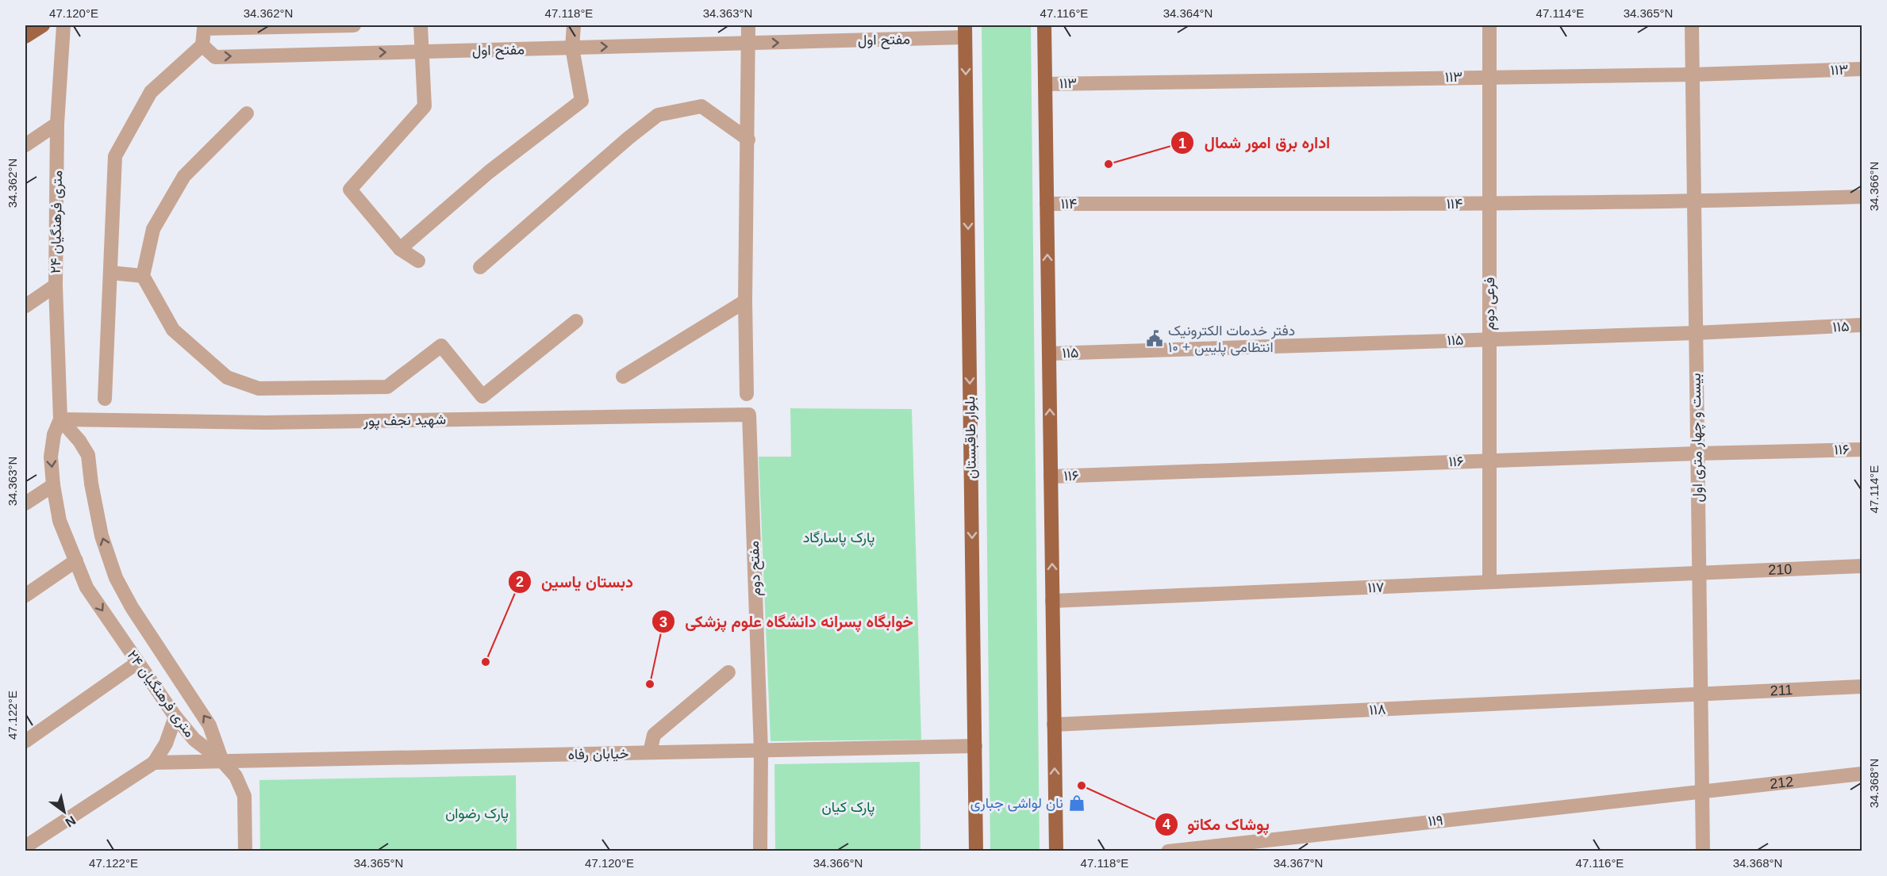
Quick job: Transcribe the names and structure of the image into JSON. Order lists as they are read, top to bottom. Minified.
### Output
{"streets":{"main road":["بلوار طاقبستان"],"street":["مفتح اول","۱۱۳","۱۱۴","۲۴ متری فرهنگیان","فرعی دوم","۱۱۵","شهید نجف پور","بیست و چهار متری اول","۱۱۶","مفتح دوم","210","۱۱۷","211","۱۱۸","خیابان رفاه","212","۱۱۹"]},"crossings":[["مفتح اول","بلوار طاقبستان"],["۱۱۳","فرعی دوم"],["۱۱۳","بیست و چهار متری اول"],["۱۱۴","فرعی دوم"],["۱۱۴","بیست و چهار متری اول"],["۲۴ متری فرهنگیان","شهید نجف پور"],["۲۴ متری فرهنگیان","خیابان رفاه"],["فرعی دوم","۱۱۵"],["فرعی دوم","۱۱۶"],["فرعی دوم","۱۱۷"],["۱۱۵","بیست و چهار متری اول"],["شهید نجف پور","مفتح دوم"],["بلوار طاقبستان","خیابان رفاه"],["بیست و چهار متری اول","۱۱۶"],["بیست و چهار متری اول","210"],["بیست و چهار متری اول","۱۱۷"],["بیست و چهار متری اول","211"],["بیست و چهار متری اول","۱۱۸"],["بیست و چهار متری اول","212"],["بیست و چهار متری اول","۱۱۹"],["مفتح دوم","خیابان رفاه"],["210","۱۱۷"],["211","۱۱۸"],["212","۱۱۹"]],"one_way":["مفتح اول"],"parks":["پارک پاسارگاد","پارک کیان","پارک رضوان"],"places":{"other":["اداره برق امور شمال","دبستان یاسین","خوابگاه پسرانه دانشگاه علوم پزشکی","پوشاک مکاتو"],"public building":["دفتر خدمات الکترونیک انتظامی پلیس + ۱۰"],"shop":["نان لواشی جباری"]},"north":"bottom right","coordinates":["47.120°E","34.362°N","47.118°E","34.363°N","47.116°E","34.364°N","47.114°E","34.365°N","34.366°N","47.122°E","34.368°N","34.367°N"]}
